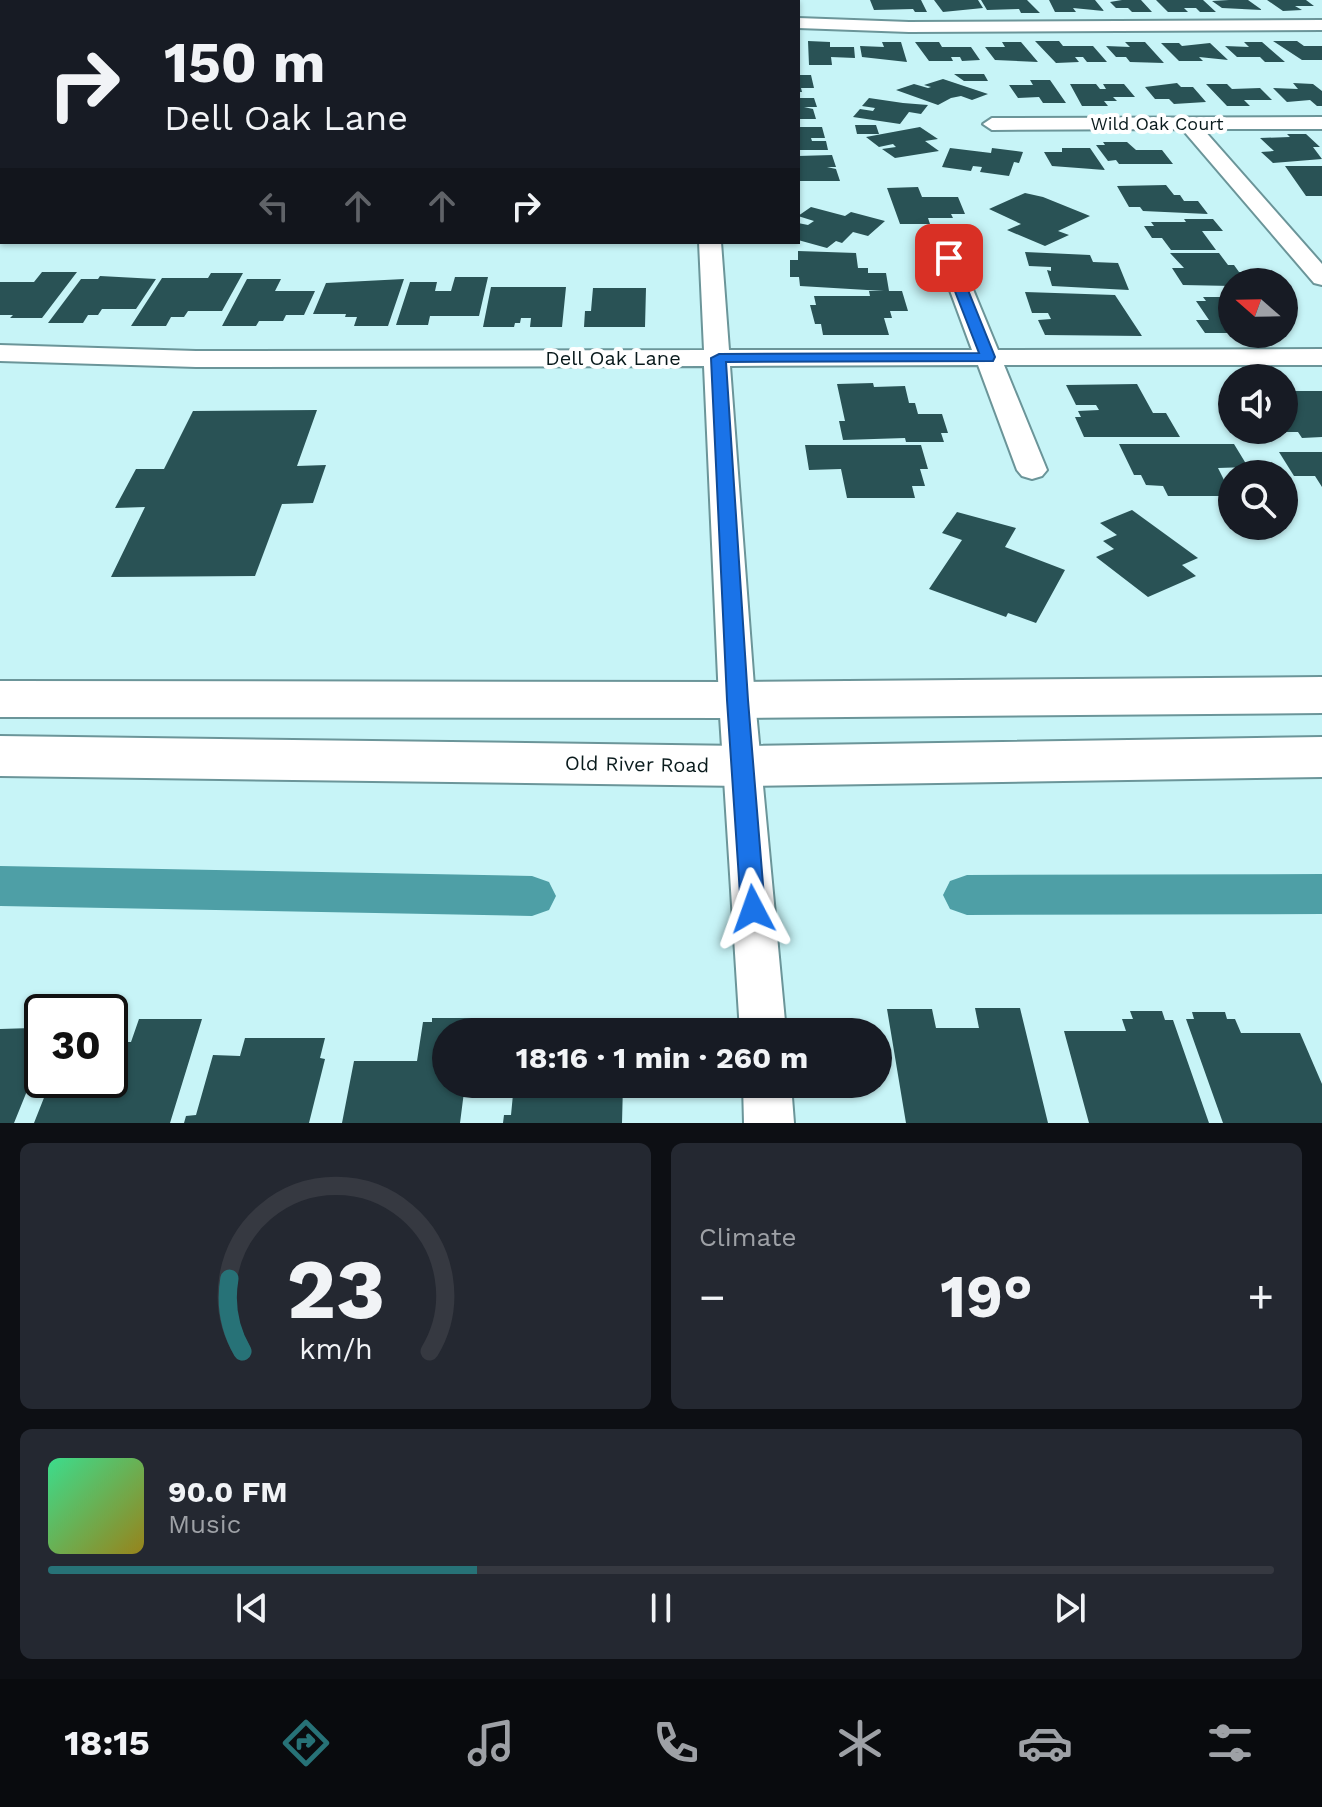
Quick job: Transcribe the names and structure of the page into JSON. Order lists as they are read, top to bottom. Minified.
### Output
{"streets":{"main road":["Old River Road"],"street":["Wild Oak Court","Dell Oak Lane"]},"north":"left","page":{"turn":["150 m","Dell Oak Lane"],"limit":"30","trip":"18:16 · 1 min · 260 m","tile":"Climate","heat":["−","19°","+"],"song":["90.0 FM","Music"],"tabs":"18:15","gauge":["23","km/h"]}}
